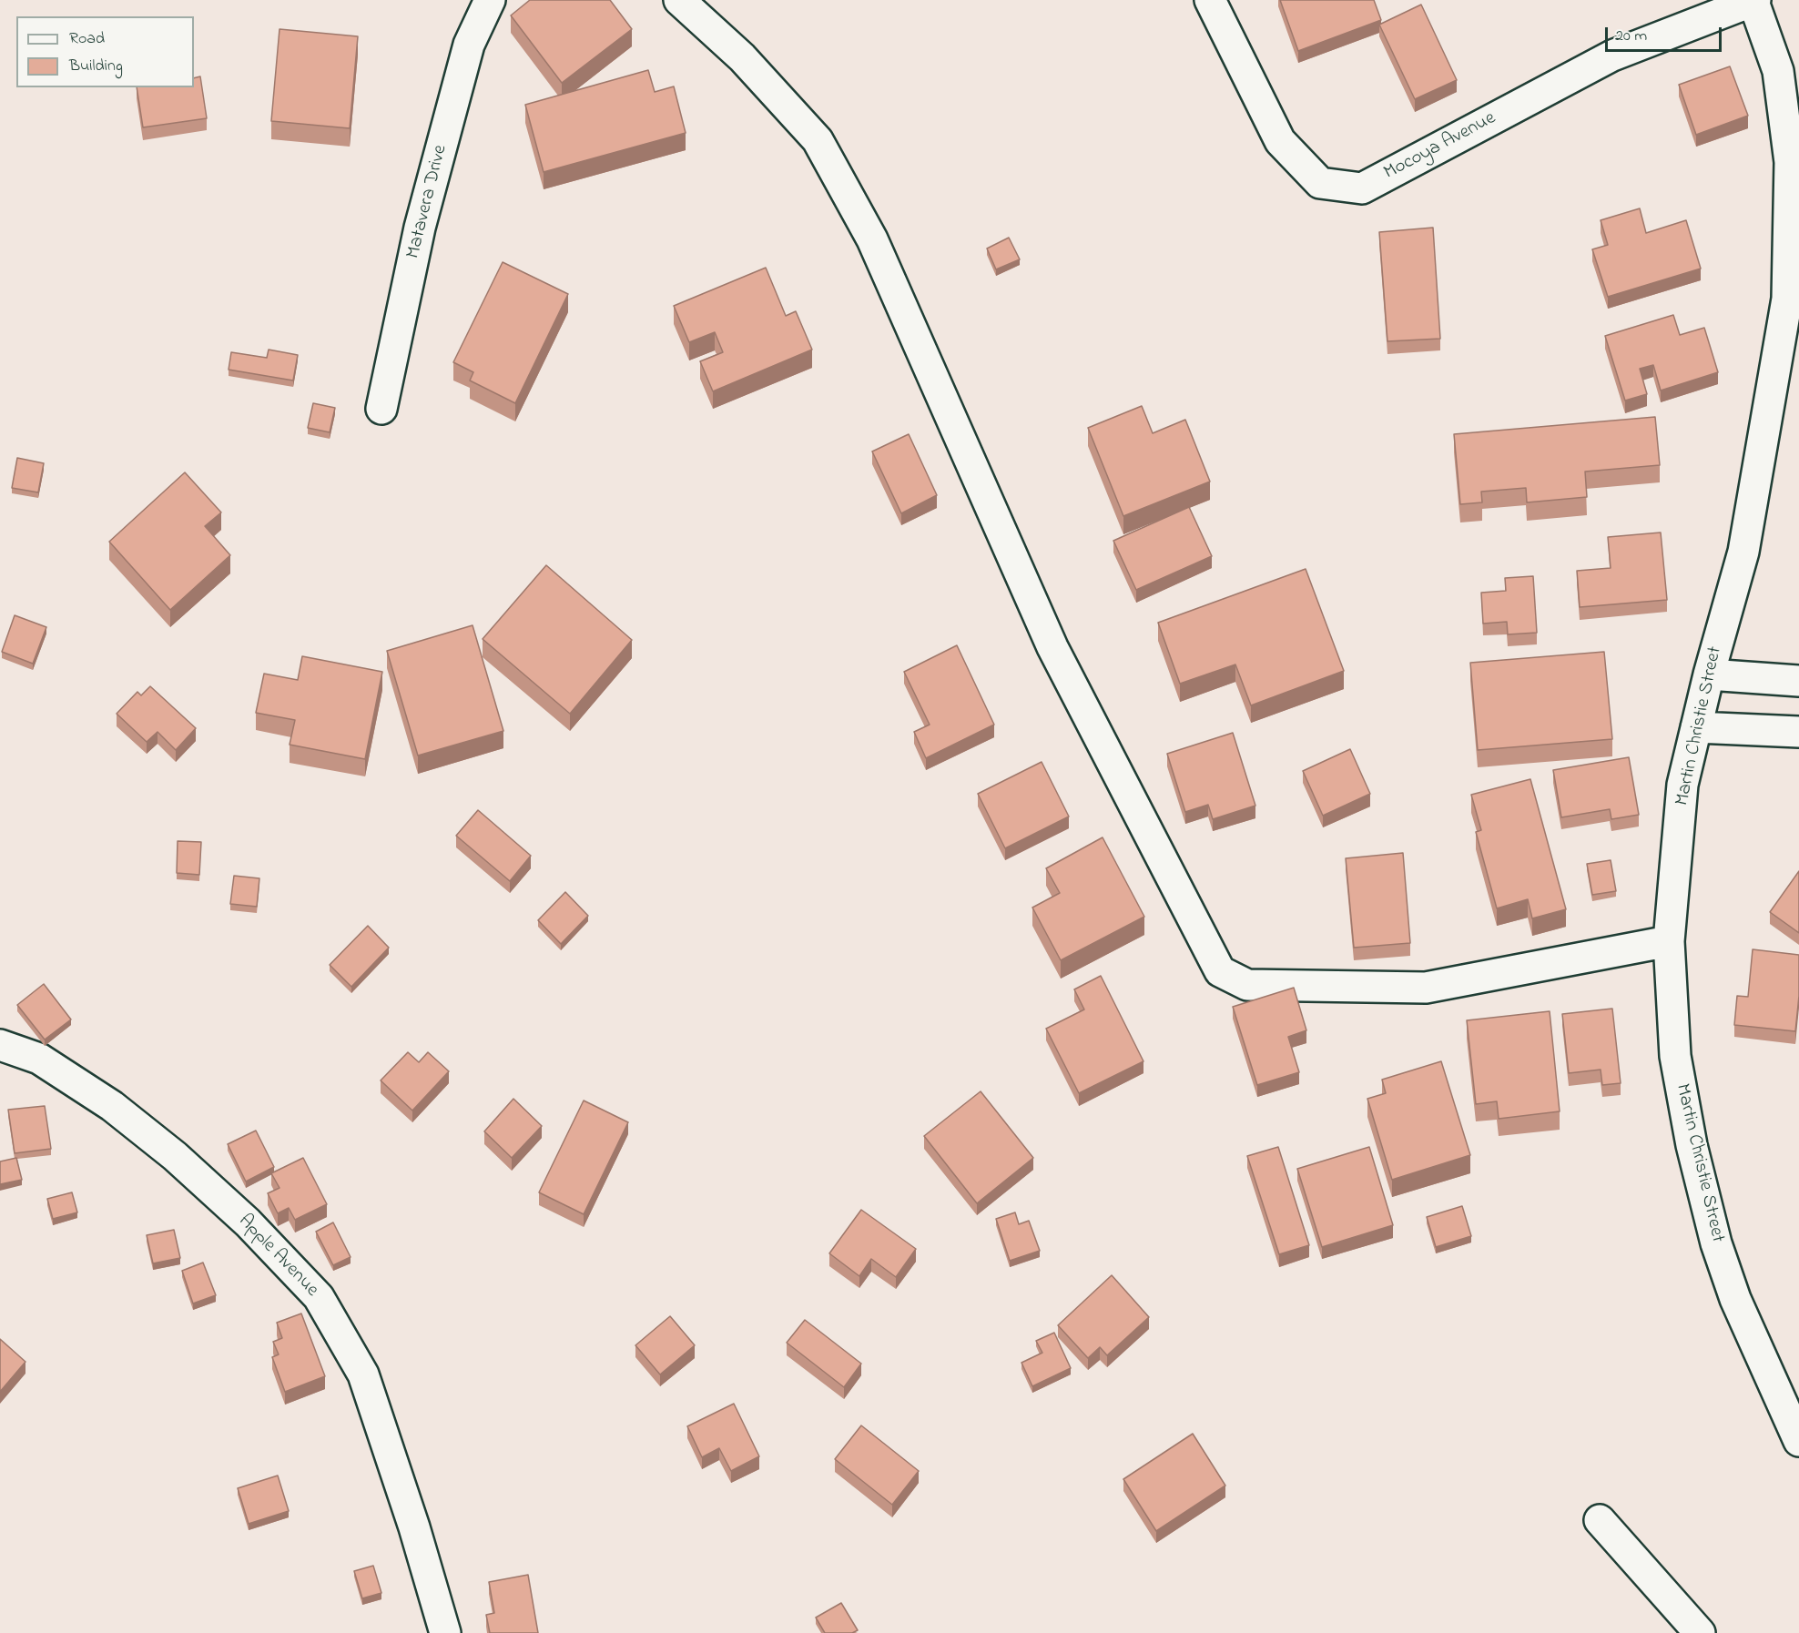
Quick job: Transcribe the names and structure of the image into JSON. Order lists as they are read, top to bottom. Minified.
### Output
{"streets":{"street":["Mocoya Avenue","Matavera Drive","Martin Christie Street","Apple Avenue"]},"crossings":[["Mocoya Avenue","Martin Christie Street"]],"legend":["Road","Building"],"scale_bar":"20 m"}
